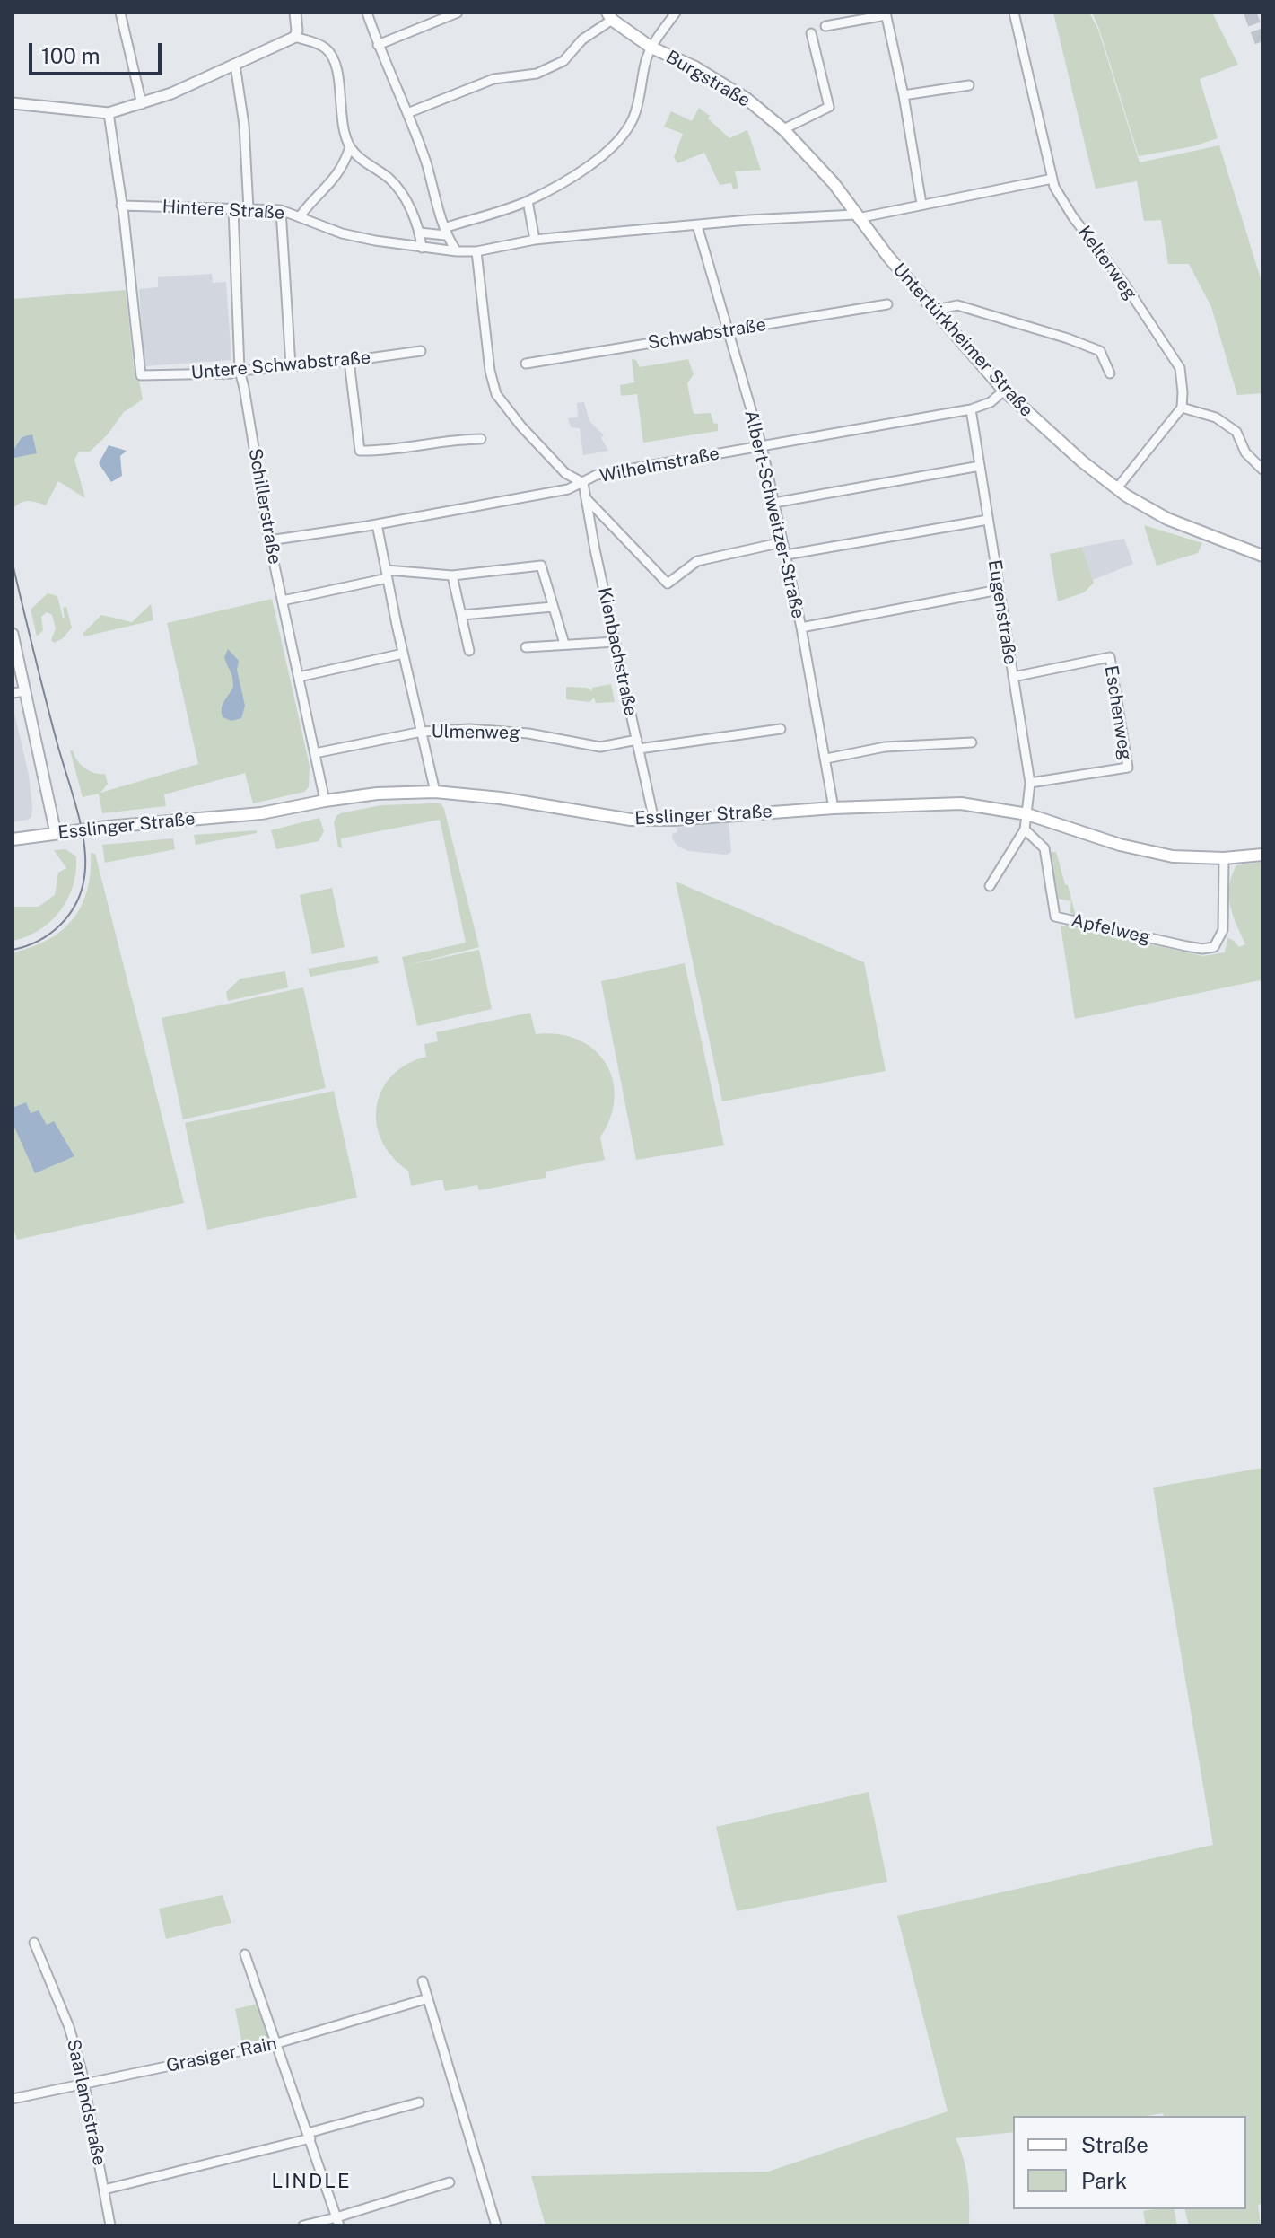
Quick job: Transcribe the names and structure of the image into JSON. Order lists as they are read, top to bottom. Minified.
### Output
{"streets":{"main road":["Burgstraße","Untertürkheimer Straße","Esslinger Straße"],"street":["Hintere Straße","Kelterweg","Schwabstraße","Untere Schwabstraße","Wilhelmstraße","Schillerstraße","Albert-Schweitzer-Straße","Eugenstraße","Kienbachstraße","Eschenweg","Ulmenweg","Apfelweg","Grasiger Rain","Saarlandstraße"]},"crossings":[["Burgstraße","Hintere Straße"],["Burgstraße","Untertürkheimer Straße"],["Hintere Straße","Kelterweg"],["Hintere Straße","Untertürkheimer Straße"],["Hintere Straße","Untere Schwabstraße"],["Hintere Straße","Schillerstraße"],["Hintere Straße","Albert-Schweitzer-Straße"],["Schwabstraße","Albert-Schweitzer-Straße"],["Untertürkheimer Straße","Wilhelmstraße"],["Untere Schwabstraße","Schillerstraße"],["Wilhelmstraße","Schillerstraße"],["Wilhelmstraße","Albert-Schweitzer-Straße"],["Wilhelmstraße","Eugenstraße"],["Wilhelmstraße","Kienbachstraße"],["Schillerstraße","Ulmenweg"],["Schillerstraße","Esslinger Straße"],["Albert-Schweitzer-Straße","Esslinger Straße"],["Eugenstraße","Eschenweg"],["Eugenstraße","Esslinger Straße"],["Kienbachstraße","Ulmenweg"],["Kienbachstraße","Esslinger Straße"],["Esslinger Straße","Apfelweg"],["Grasiger Rain","Saarlandstraße"]],"districts":["LINDLE"],"legend":["Straße","Park"],"scale_bar":"100 m"}
